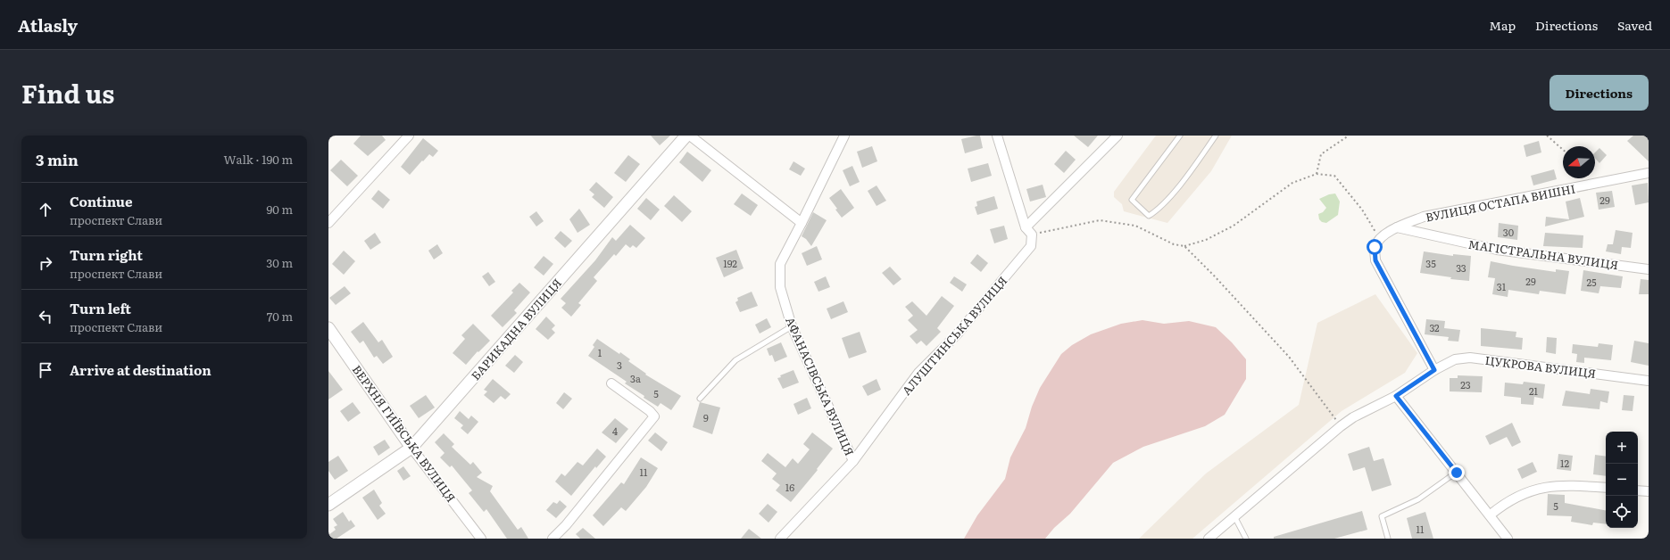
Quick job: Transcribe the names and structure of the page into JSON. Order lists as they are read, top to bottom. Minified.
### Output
{"streets":{"street":["ВУЛИЦЯ ОСТАПА ВИШНІ","МАГІСТРАЛЬНА ВУЛИЦЯ","БАРИКАДНА ВУЛИЦЯ","АЛУШТИНСЬКА ВУЛИЦЯ","ЦУКРОВА ВУЛИЦЯ","АФАНАСІВСЬКА ВУЛИЦЯ","ВЕРХНЯ ГИЇВСЬКА ВУЛИЦЯ"]},"crossings":[["ВУЛИЦЯ ОСТАПА ВИШНІ","МАГІСТРАЛЬНА ВУЛИЦЯ"],["БАРИКАДНА ВУЛИЦЯ","ВЕРХНЯ ГИЇВСЬКА ВУЛИЦЯ"],["АЛУШТИНСЬКА ВУЛИЦЯ","АФАНАСІВСЬКА ВУЛИЦЯ"]],"house_numbers":["29","30","192","35","33","29","25","31","32","1","3","3а","23","21","5","9","4","12","11","16","5","11"],"north":"left","page":{"header":"Atlasly","nav":["Map","Directions","Saved"],"title":"Find us","buttons":"Directions","heading":["3 min","Walk · 190 m"],"list":[["Continue","проспект Слави","90 m"],["Turn right","проспект Слави","30 m"],["Turn left","проспект Слави","70 m"],"Arrive at destination"],"map_buttons":["+","−"]}}
